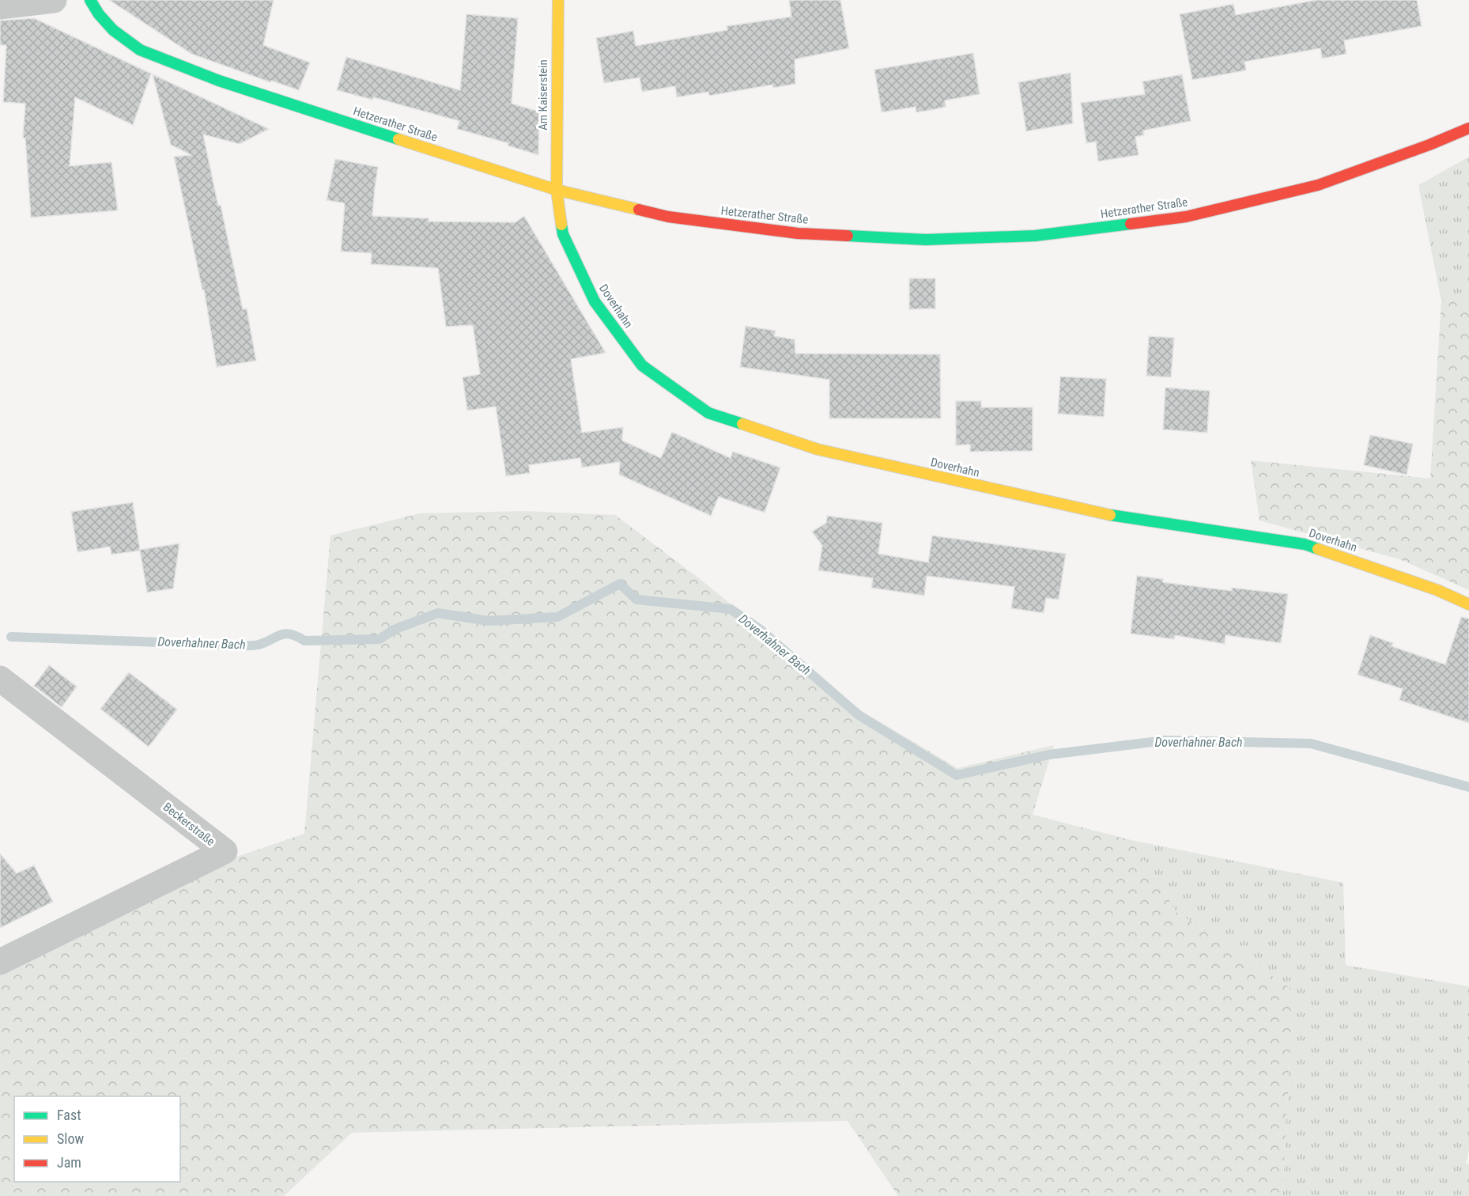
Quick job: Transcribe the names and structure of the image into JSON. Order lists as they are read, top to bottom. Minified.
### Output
{"streets":{"street":["Am Kaiserstein","Hetzerather Straße","Doverhahn","Beckerstraße"]},"crossings":[["Am Kaiserstein","Hetzerather Straße"],["Am Kaiserstein","Doverhahn"],["Hetzerather Straße","Doverhahn"]],"water":["Doverhahner Bach"],"legend":["Fast","Slow","Jam"]}
